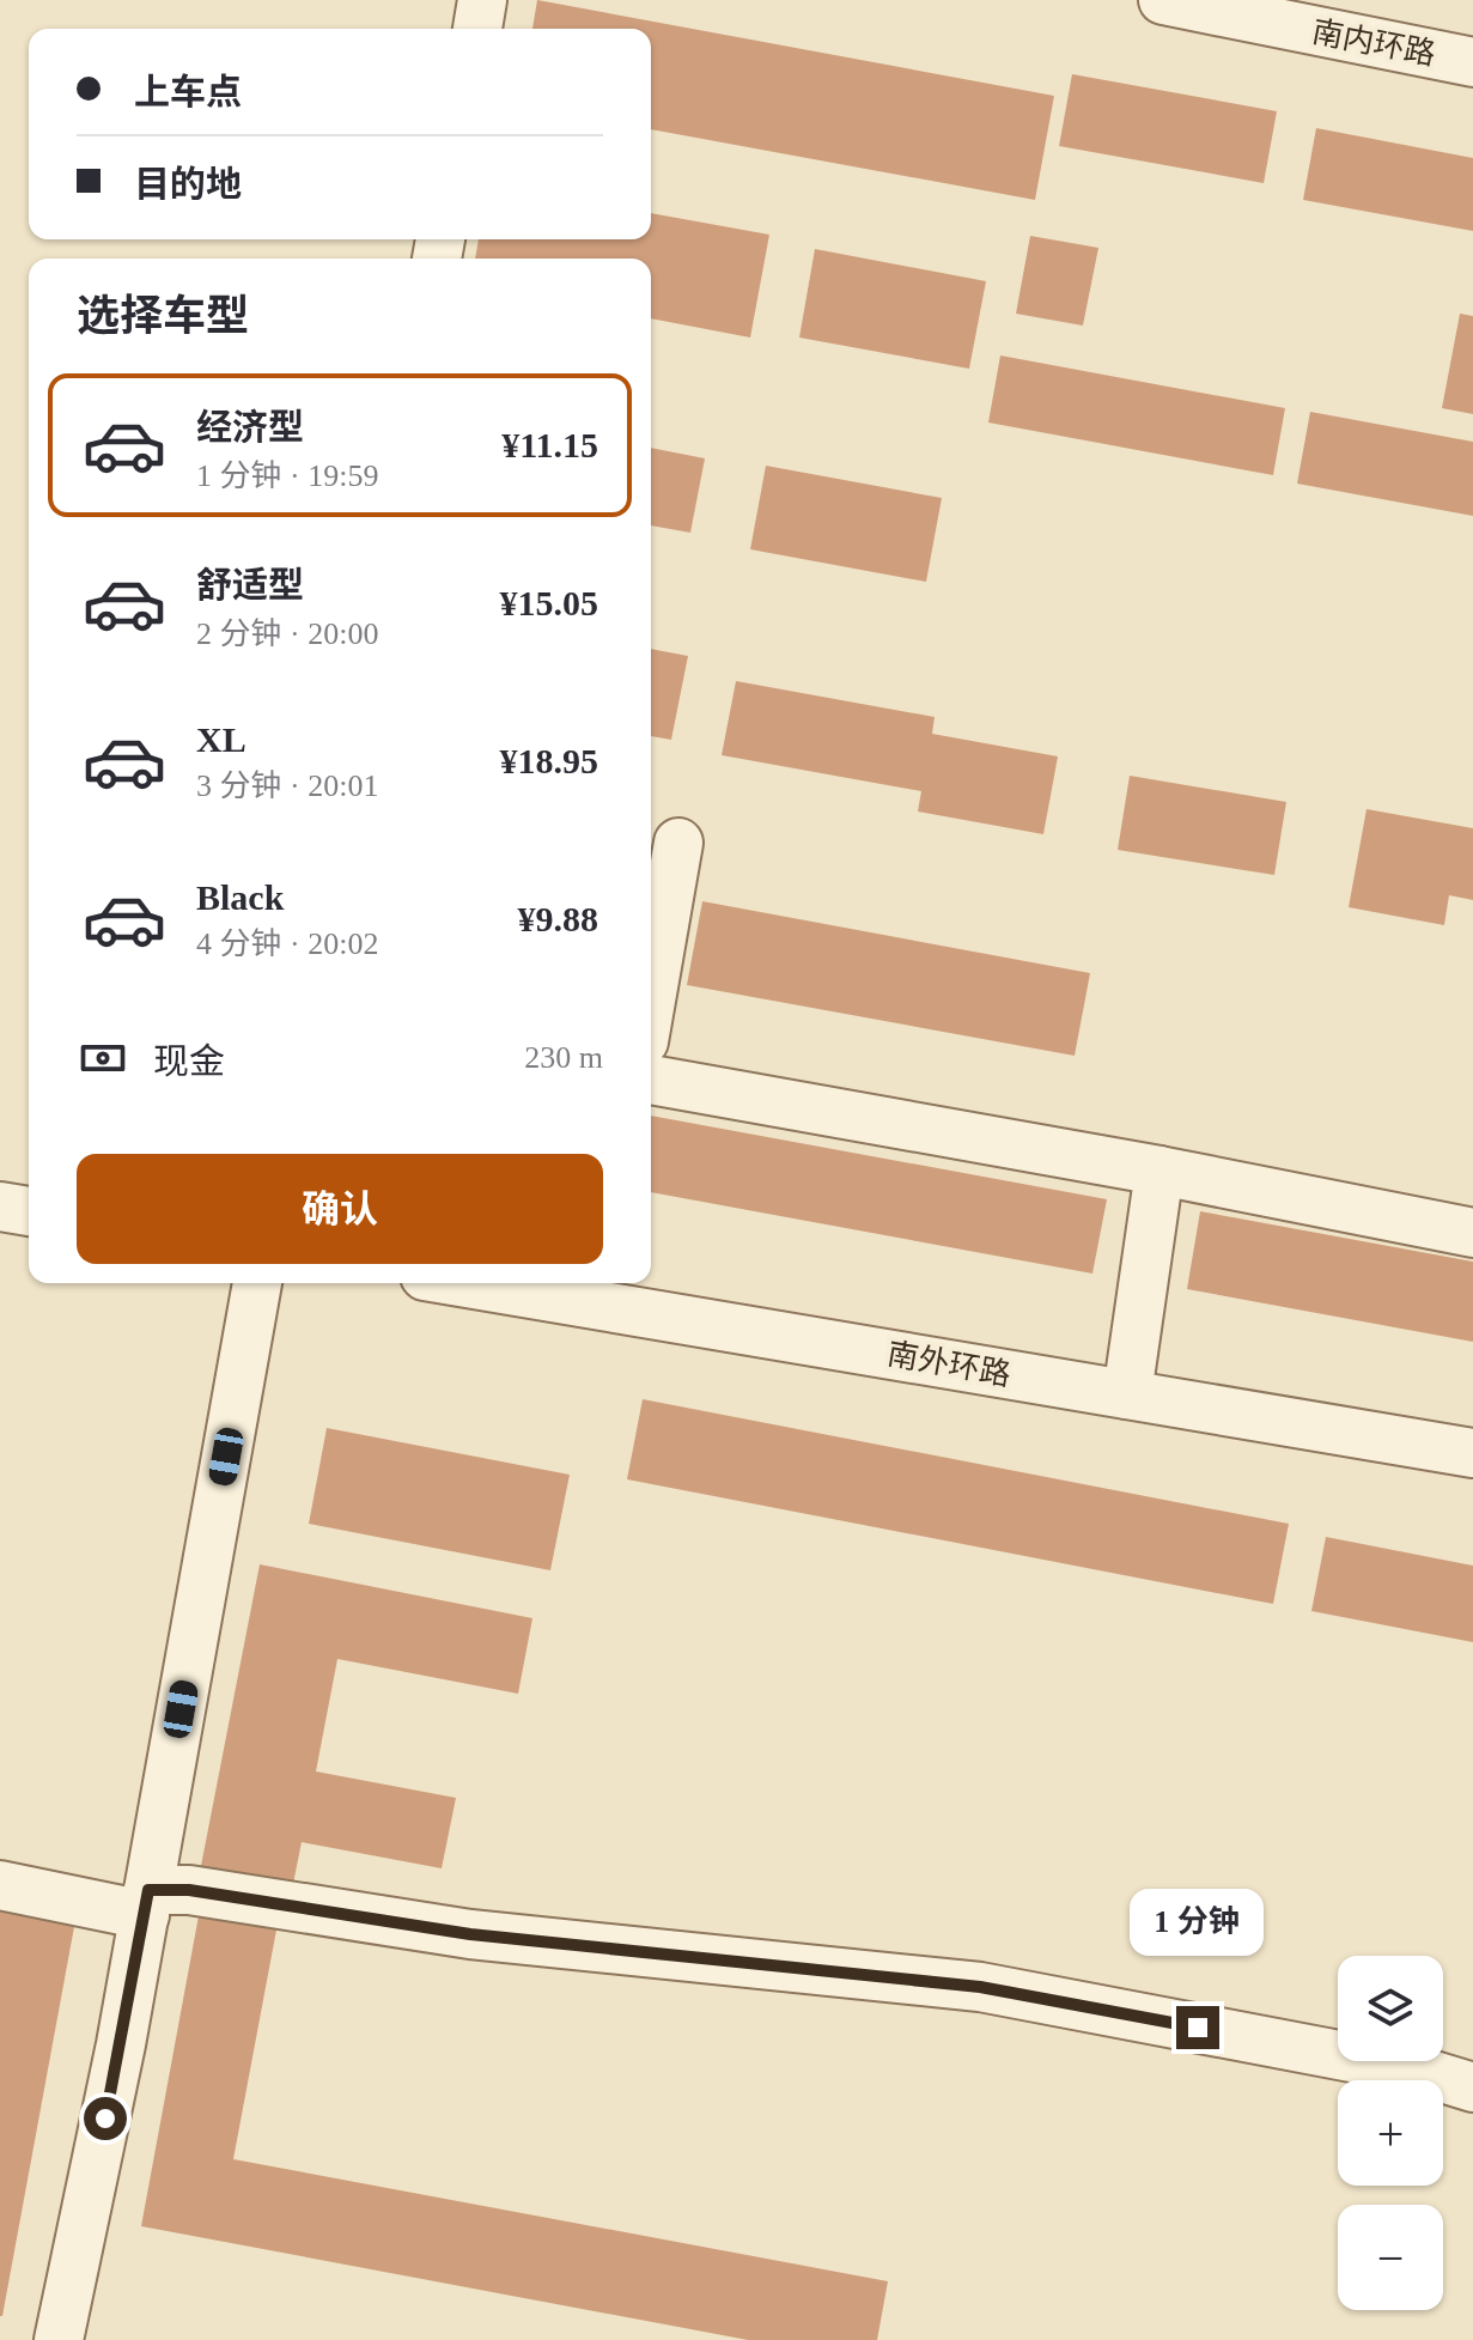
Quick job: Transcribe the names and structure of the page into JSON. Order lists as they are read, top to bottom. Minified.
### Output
{"streets":{"street":["南内环路","南外环路"]},"page":{"banner":["上车点","目的地"],"heading":"选择车型","list":[{"name":"经济型","note":"1 分钟 · 19:59","value":"¥11.15"},{"name":"舒适型","note":"2 分钟 · 20:00","value":"¥15.05"},{"name":"XL","note":"3 分钟 · 20:01","value":"¥18.95"},{"name":"Black","note":"4 分钟 · 20:02","value":"¥9.88"}],"pay":["现金","230 m"],"buttons":"确认","bubble":"1 分钟","map_buttons":["+","−"]}}
